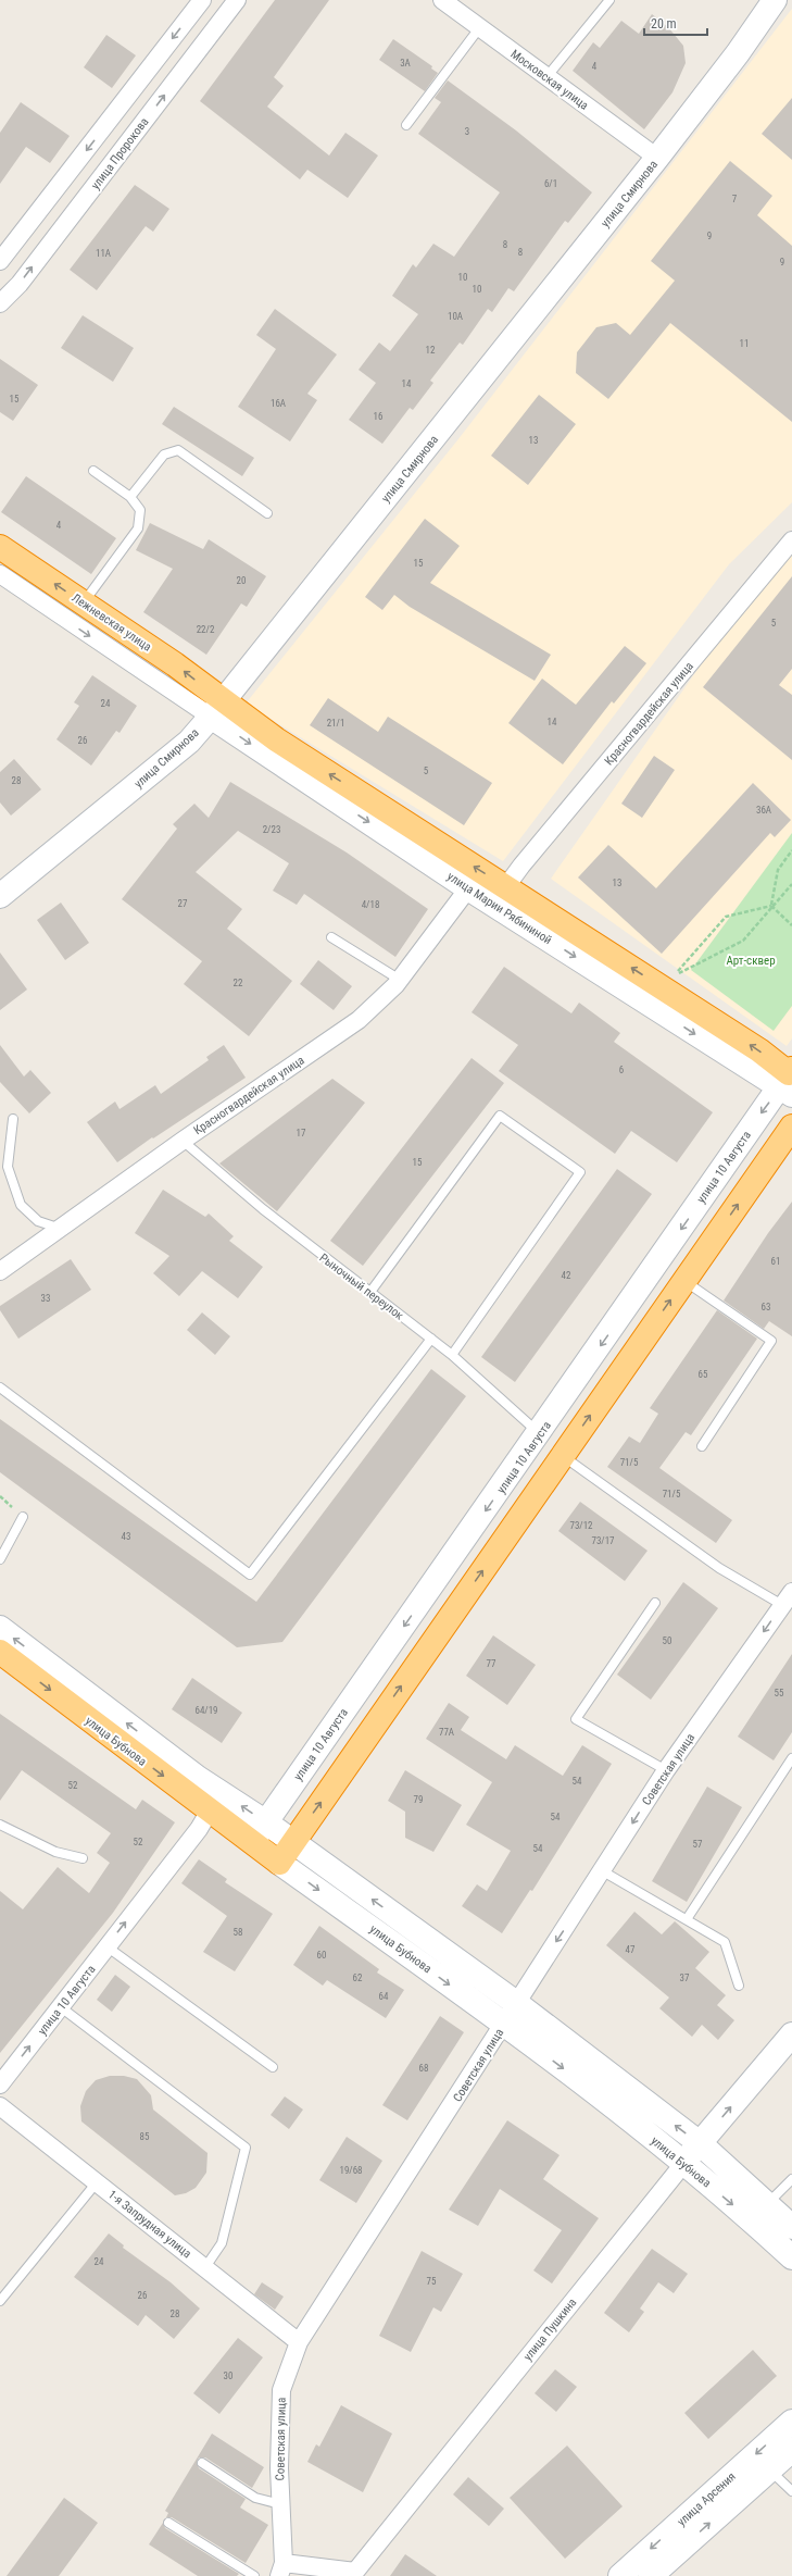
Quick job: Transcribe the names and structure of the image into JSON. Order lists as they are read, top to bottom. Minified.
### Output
{"streets":{"highway":["Лежневская улица","улица Марии Рябининой","улица Бубнова"],"main road":["улица Смирнова","улица 10 Августа","улица Пушкина","улица Арсения"],"street":["Московская улица","улица Пророкова","Красногвардейская улица","Советская улица","1-я Запрудная улица"],"lane":["Рыночный переулок"]},"crossings":[["Московская улица","улица Смирнова"],["улица Смирнова","Лежневская улица"],["улица Смирнова","улица Марии Рябининой"],["Лежневская улица","улица Марии Рябининой"],["Красногвардейская улица","улица Марии Рябининой"],["Красногвардейская улица","Рыночный переулок"],["улица Марии Рябининой","улица 10 Августа"],["улица 10 Августа","Рыночный переулок"],["улица 10 Августа","улица Бубнова"],["улица Бубнова","Советская улица"],["улица Бубнова","улица Пушкина"],["Советская улица","1-я Запрудная улица"],["Советская улица","улица Пушкина"]],"one_way":["Советская улица"],"parks":["Арт-сквер"],"house_numbers":["3А","4","3","6/1","7","9","8","8","11А","9","10","10","10А","11","12","14","15","16А","16","13","4","15","20","5","22/2","24","14","21/1","26","5","28","36А","2/23","13","27","4/18","22","6","17","15","61","42","33","63","65","71/5","71/5","73/12","43","73/17","50","77","55","64/19","77А","54","52","79","54","52","57","54","58","47","60","62","37","64","68","85","19/68","24","75","26","28","30"],"scale_bar":"20 m"}
